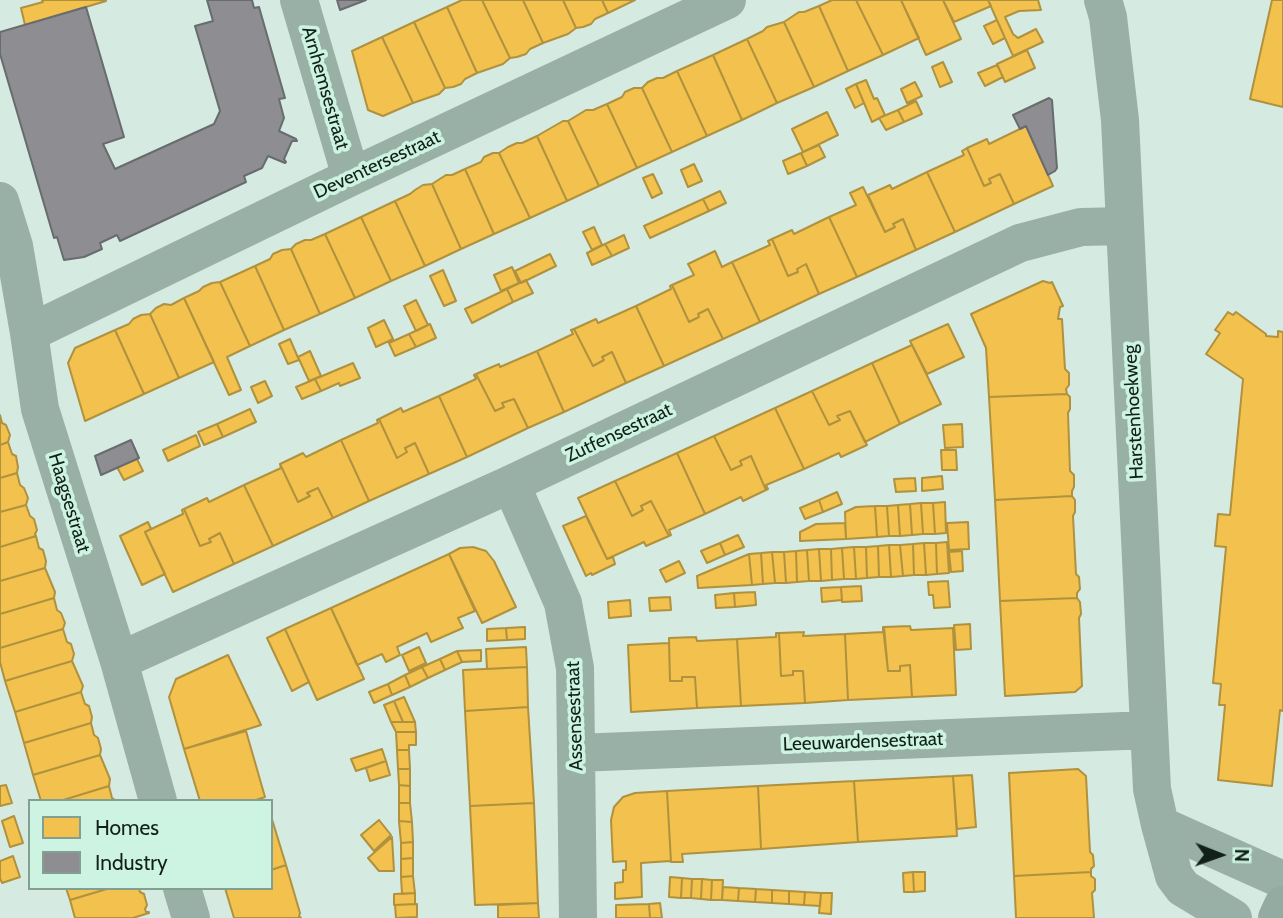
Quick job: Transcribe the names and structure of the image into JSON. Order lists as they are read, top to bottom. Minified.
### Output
{"streets":{"street":["Arnhemsestraat","Deventersestraat","Harstenhoekweg","Zutfensestraat","Haagsestraat","Assensestraat","Leeuwardensestraat"]},"crossings":[["Arnhemsestraat","Deventersestraat"],["Deventersestraat","Haagsestraat"],["Harstenhoekweg","Zutfensestraat"],["Harstenhoekweg","Leeuwardensestraat"],["Zutfensestraat","Haagsestraat"],["Zutfensestraat","Assensestraat"],["Assensestraat","Leeuwardensestraat"]],"legend":["Homes","Industry"],"north":"right"}
